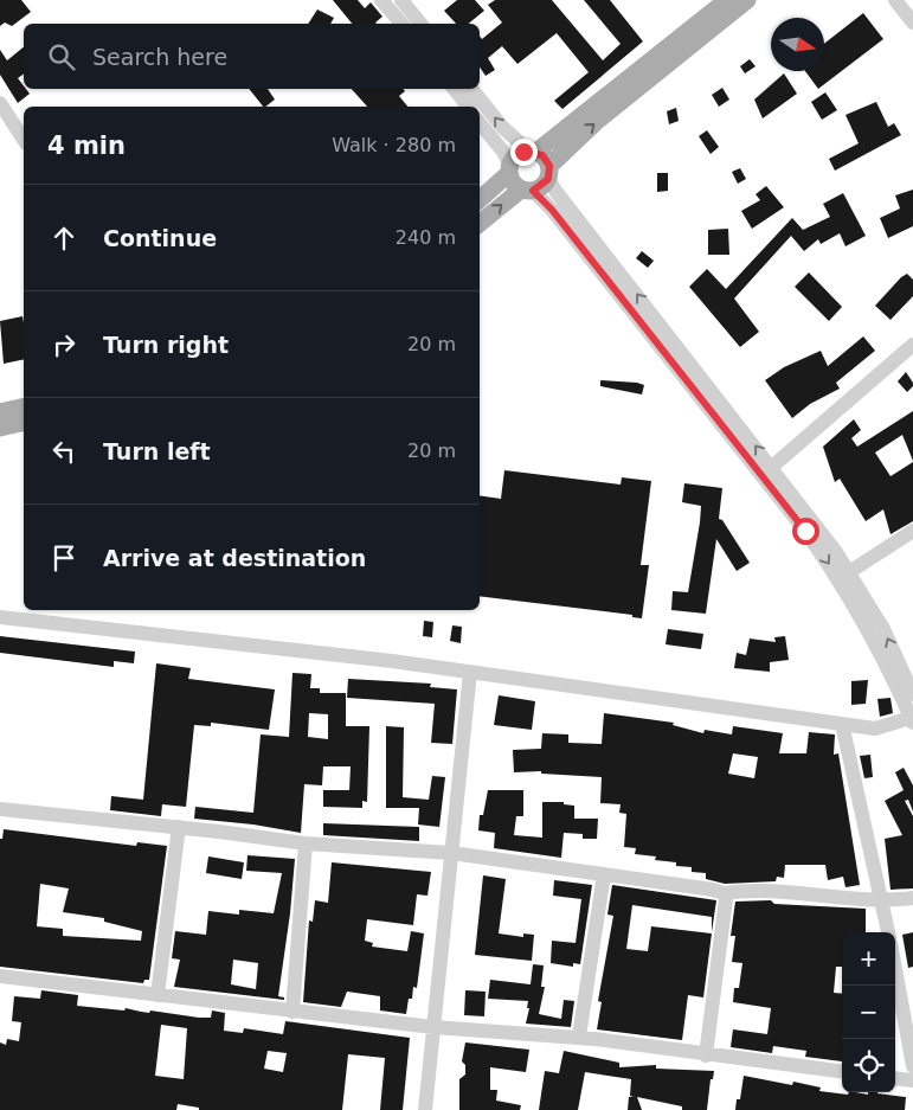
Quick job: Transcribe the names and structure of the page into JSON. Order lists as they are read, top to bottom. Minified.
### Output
{"north":"right","page":{"search":"Search here","heading":["4 min","Walk · 280 m"],"list":[["Continue","240 m"],["Turn right","20 m"],["Turn left","20 m"],"Arrive at destination"],"map_buttons":["+","−"]}}
